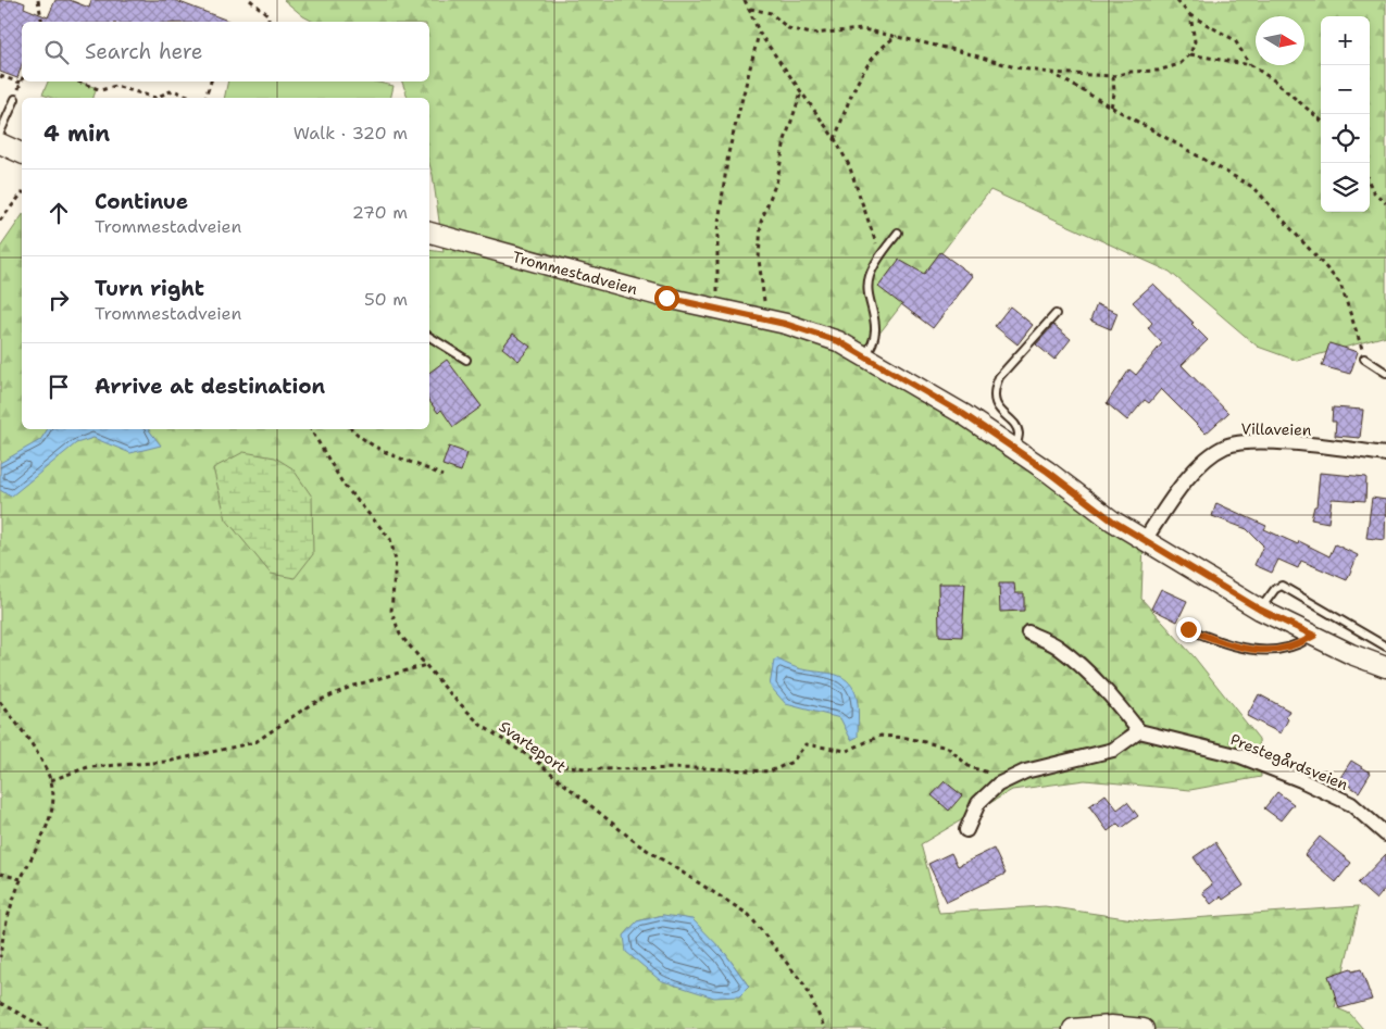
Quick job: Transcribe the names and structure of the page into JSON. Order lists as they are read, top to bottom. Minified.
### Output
{"streets":{"main road":["Trommestadveien"],"street":["Villaveien","Prestegårdsveien"],"path":["Svarteport"]},"crossings":[["Trommestadveien","Villaveien"]],"north":"right","page":{"map_buttons":["+","−"],"search":"Search here","heading":["4 min","Walk · 320 m"],"list":[["Continue","Trommestadveien","270 m"],["Turn right","Trommestadveien","50 m"],"Arrive at destination"]}}
